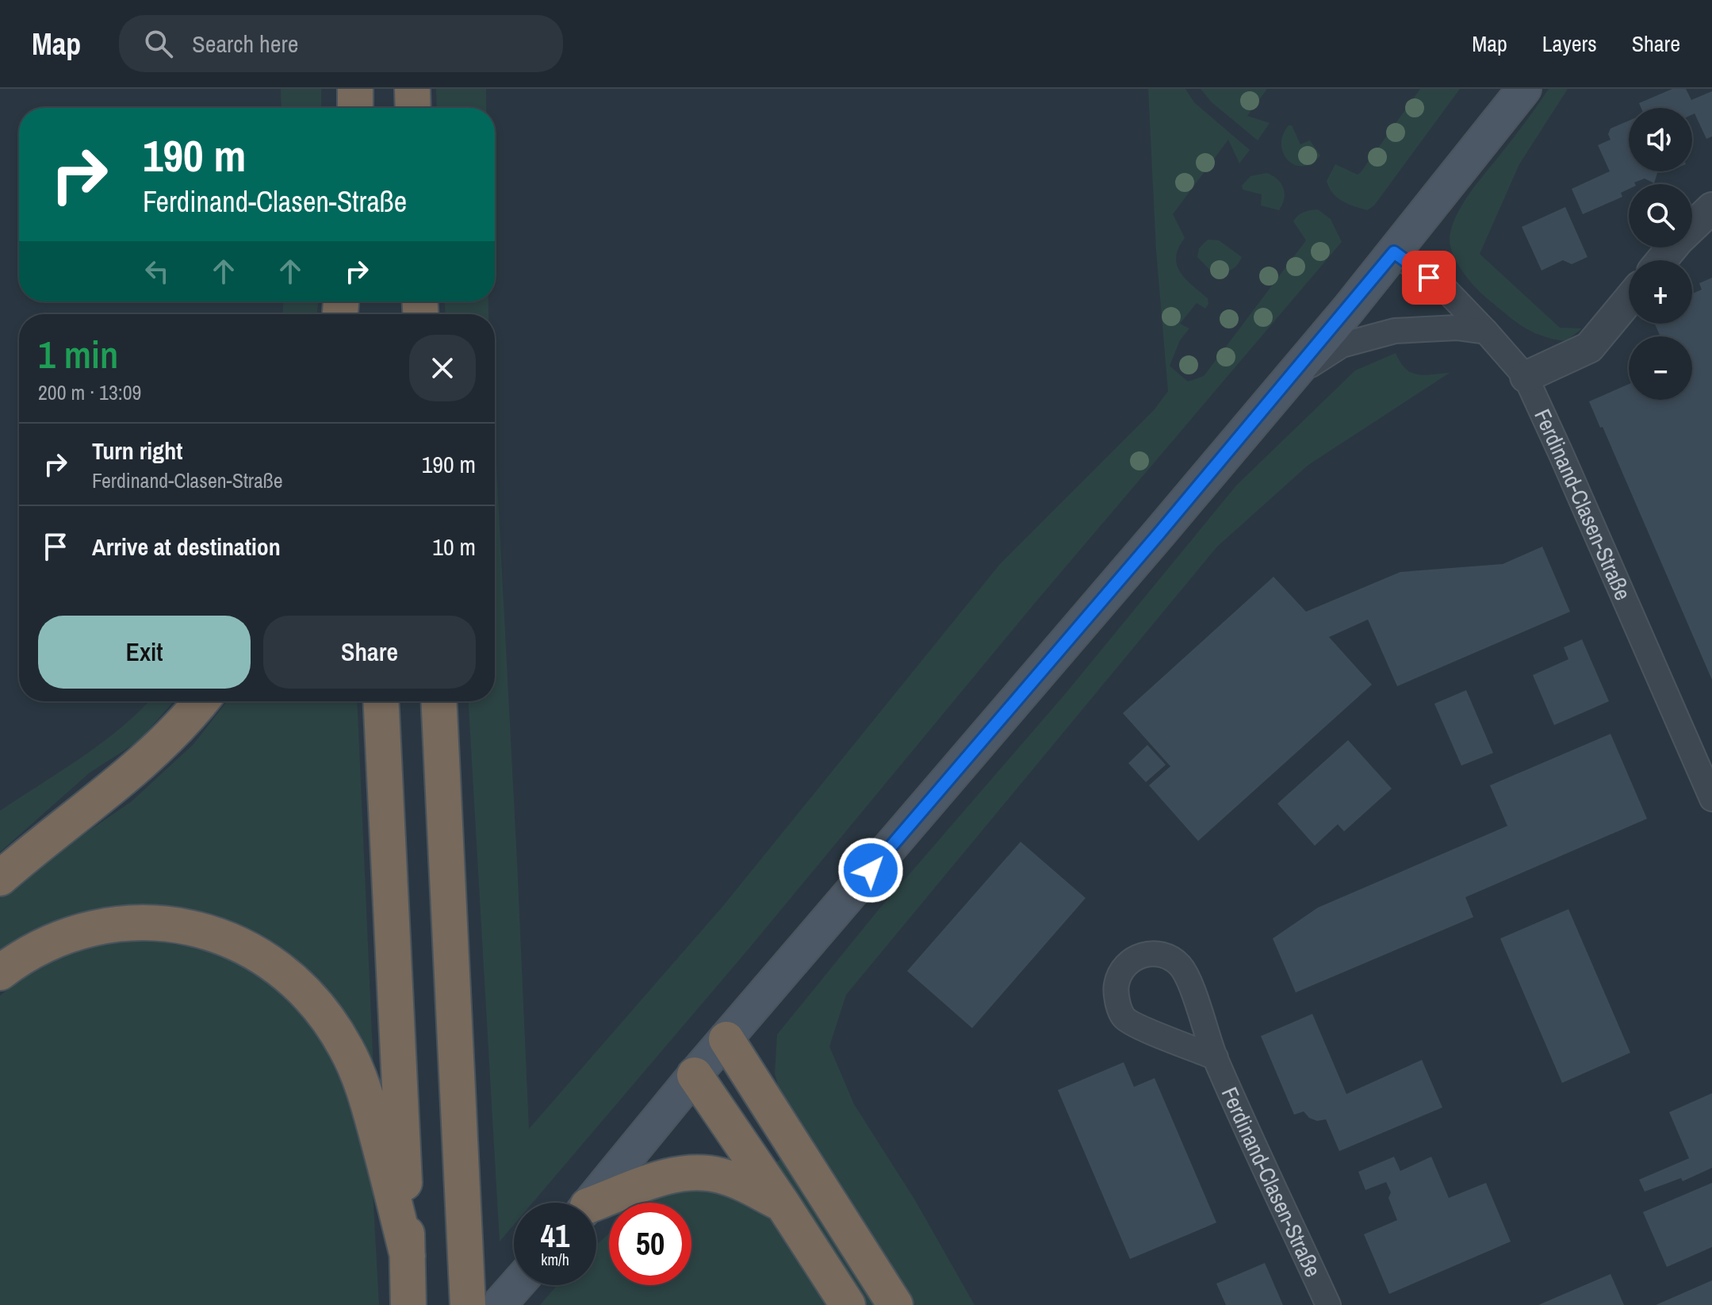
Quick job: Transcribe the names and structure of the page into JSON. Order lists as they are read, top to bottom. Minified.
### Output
{"streets":{"street":["Ferdinand-Clasen-Straße"]},"page":{"header":"Map","search":"Search here","nav":["Map","Layers","Share"],"map_buttons":["+","−"],"turn":["190 m","Ferdinand-Clasen-Straße"],"heading":["1 min","200 m · 13:09"],"list":[{"name":"Turn right","note":"Ferdinand-Clasen-Straße","value":"190 m"},{"name":"Arrive at destination","value":"10 m"}],"buttons":["Exit","Share"],"speed":"41 km/h","limit":"50"}}
